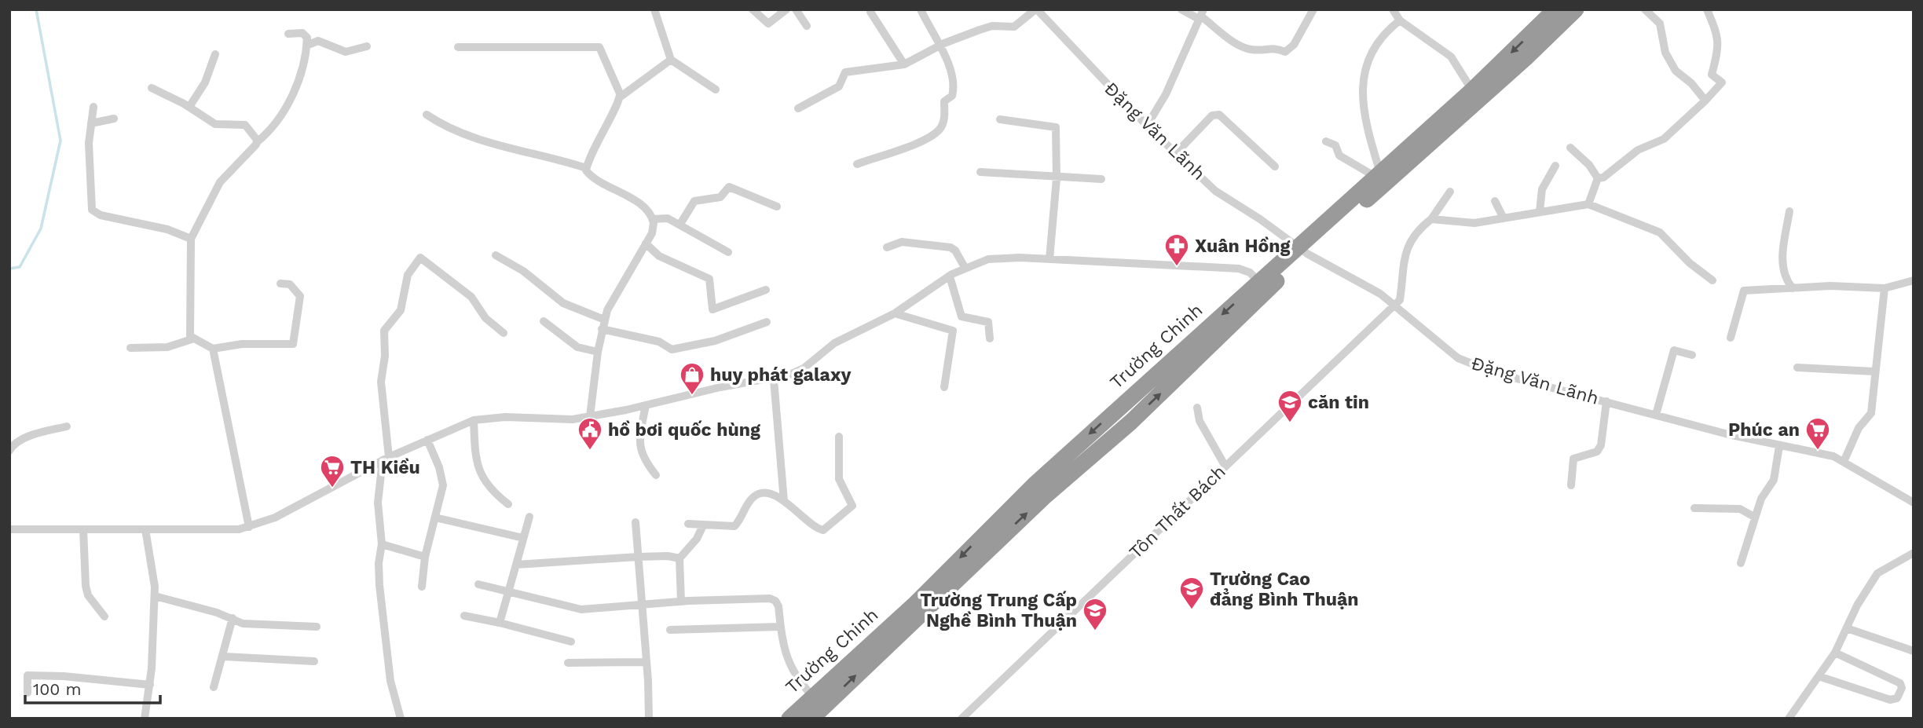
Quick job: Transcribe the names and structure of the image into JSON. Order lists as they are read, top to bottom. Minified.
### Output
{"streets":{"highway":["Trường Chinh"],"street":["Đặng Văn Lãnh","Tôn Thất Bách"]},"crossings":[["Đặng Văn Lãnh","Trường Chinh"],["Đặng Văn Lãnh","Tôn Thất Bách"]],"places":{"pharmacy":["Xuân Hồng"],"shop":["huy phát galaxy"],"school or university":["căn tin","Trường Cao đẳng Bình Thuận","Trường Trung Cấp Nghề Bình Thuận"],"public building":["hồ bơi quốc hùng"],"supermarket":["Phúc an","TH Kiều"]},"scale_bar":"100 m"}
